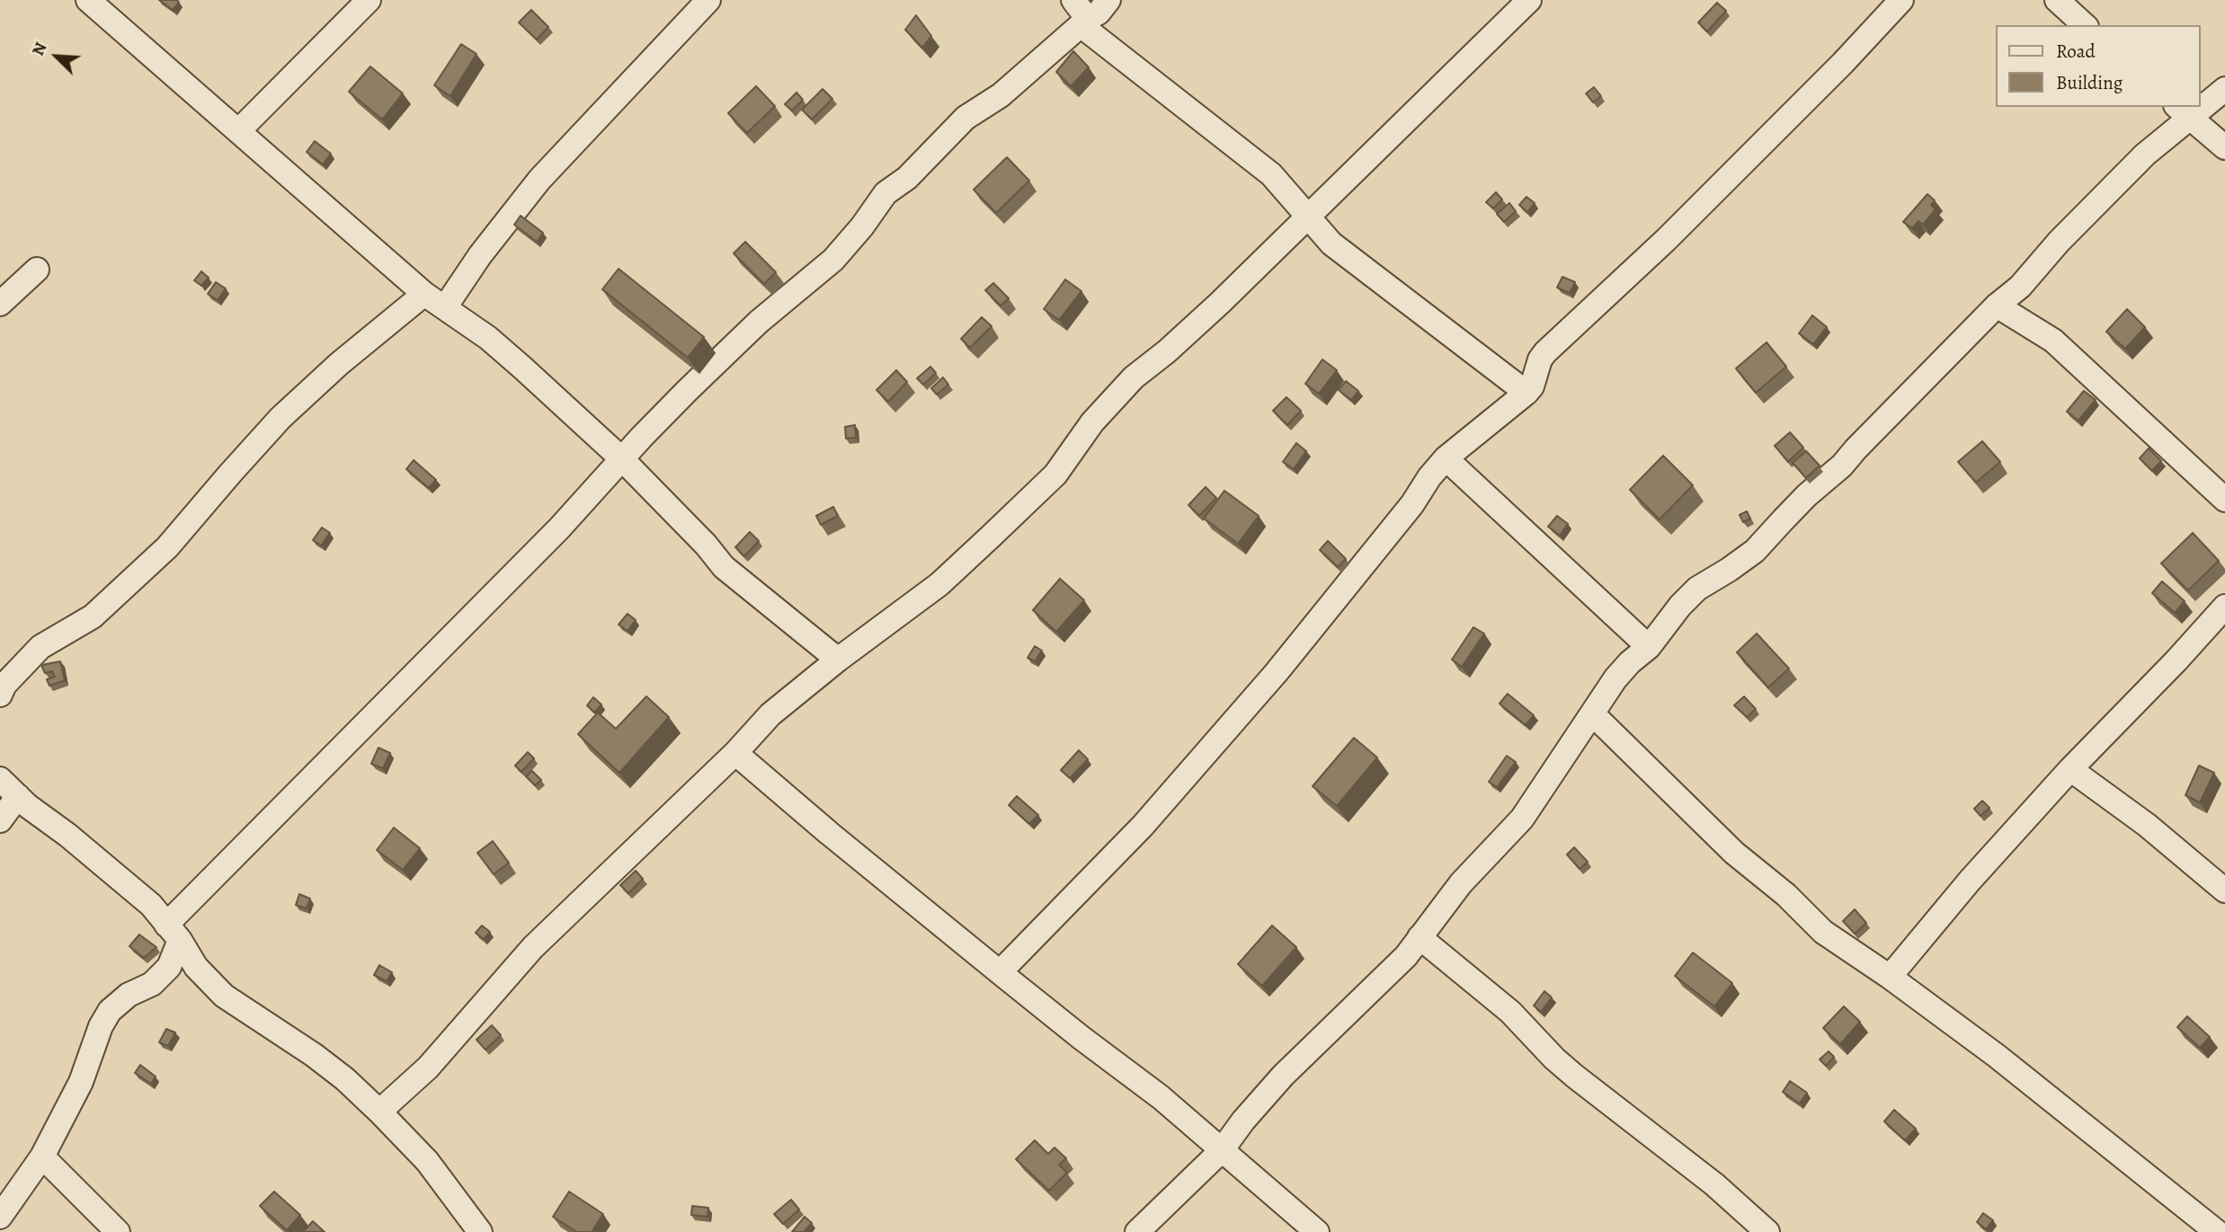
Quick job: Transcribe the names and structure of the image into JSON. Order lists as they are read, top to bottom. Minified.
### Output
{"legend":["Road","Building"],"north":"top left"}
